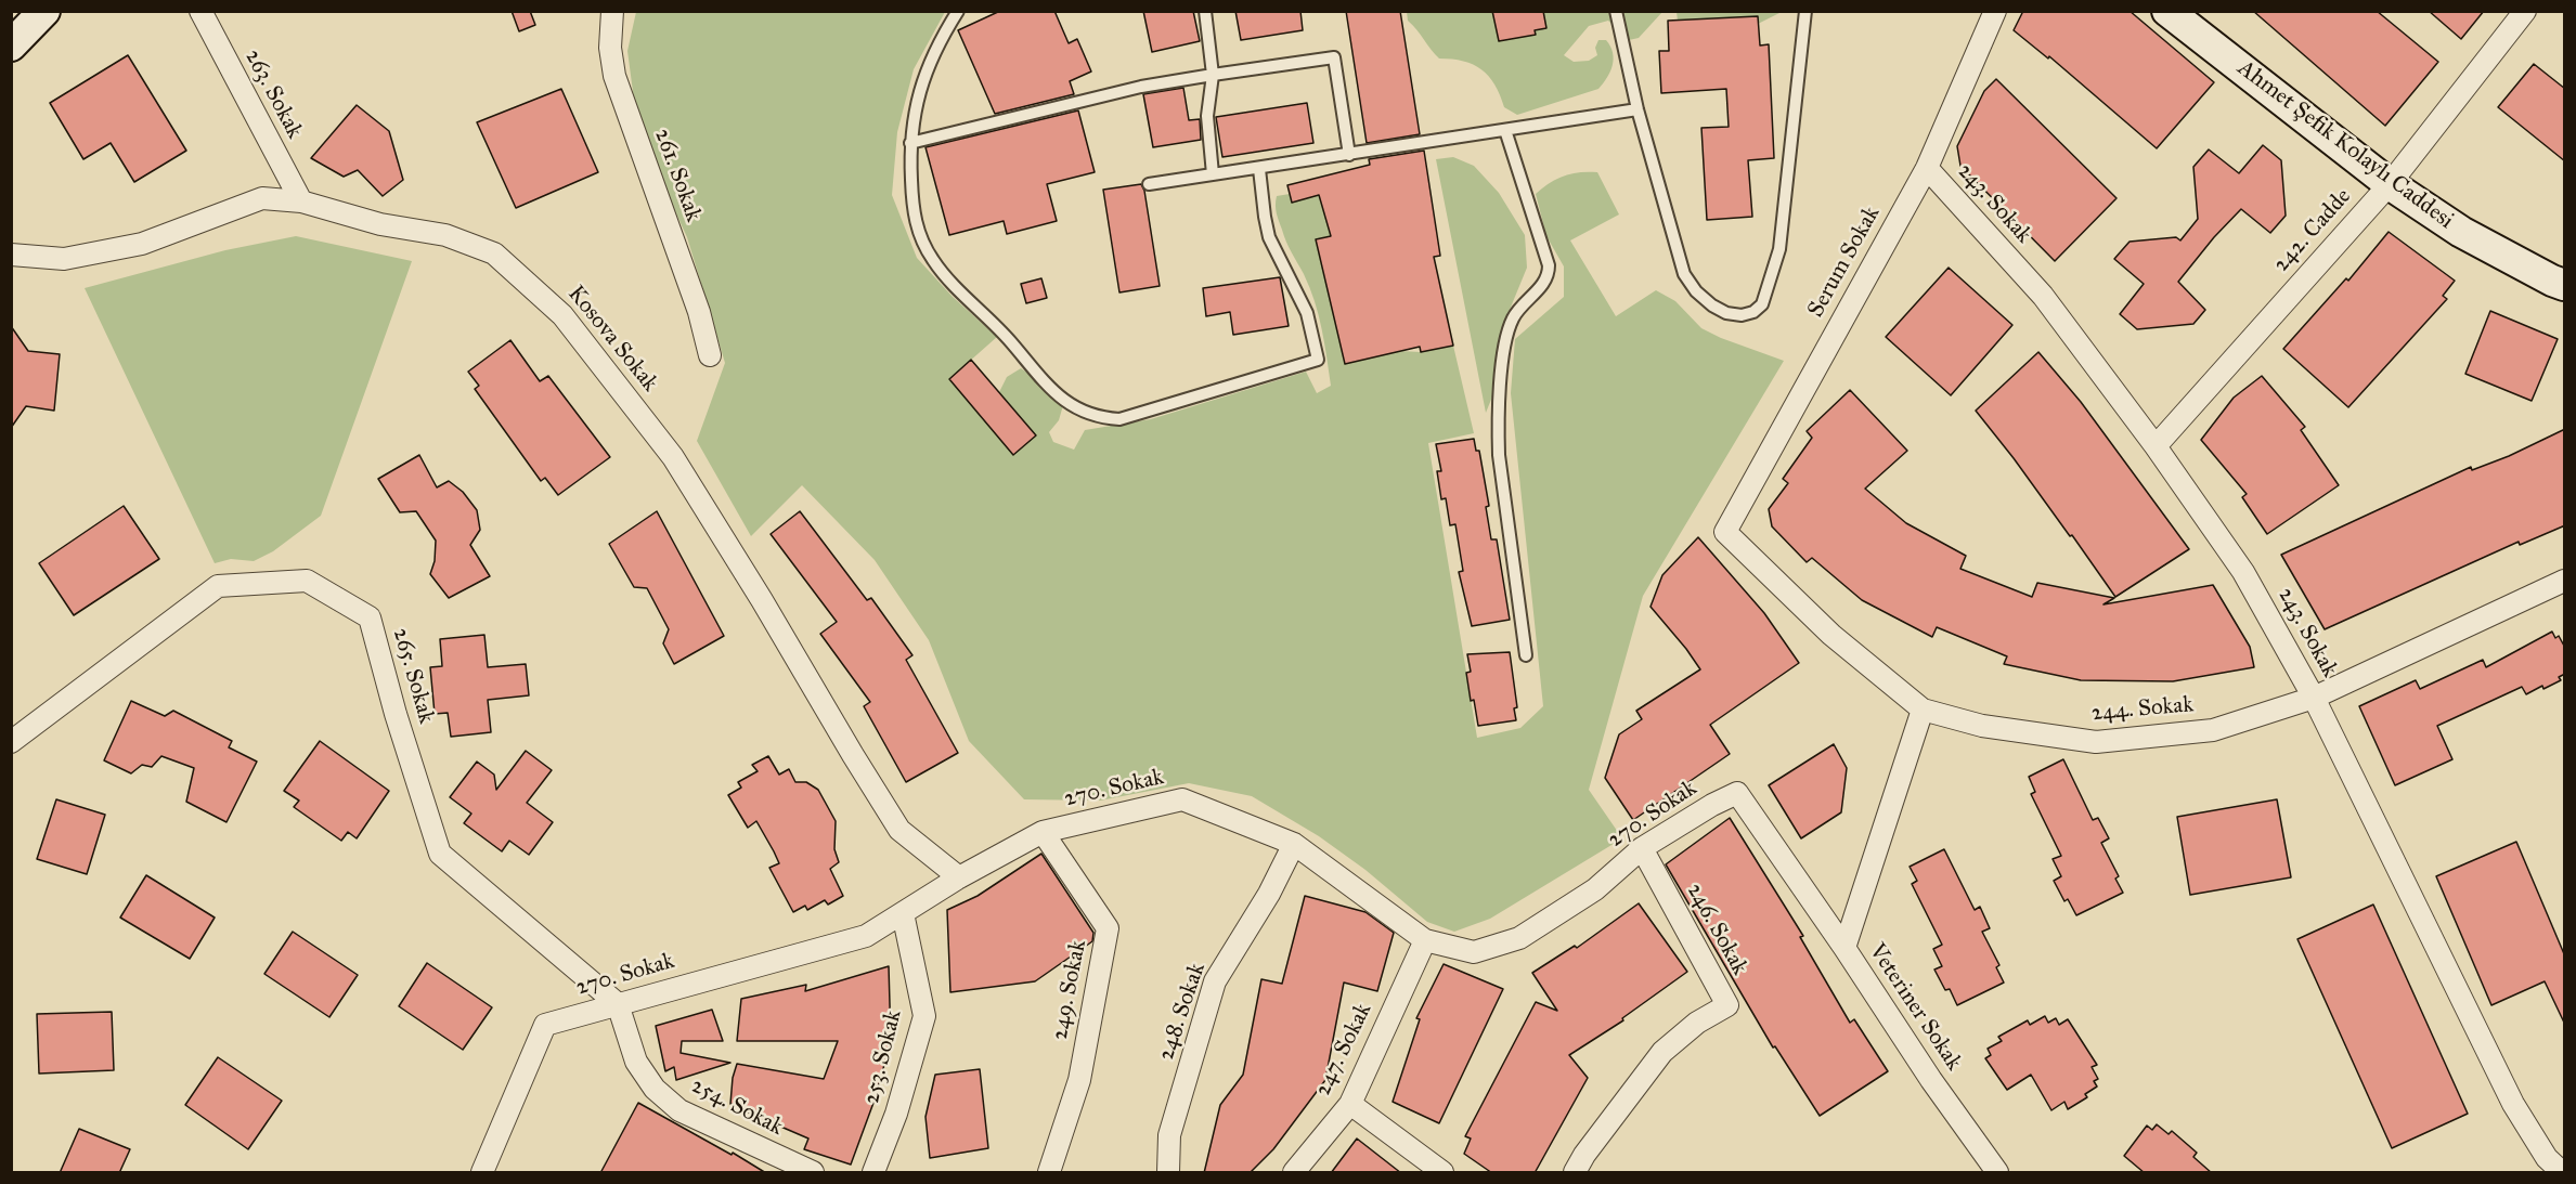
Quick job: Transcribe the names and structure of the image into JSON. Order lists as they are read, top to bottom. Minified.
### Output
{"streets":{"main road":["Ahmet Şefik Kolaylı Caddesi"],"street":["263. Sokak","261. Sokak","243. Sokak","242. Cadde","Serum Sokak","Kosova Sokak","265. Sokak","244. Sokak","270. Sokak","246. Sokak","249. Sokak","Veteriner Sokak","248. Sokak","247. Sokak","253. Sokak","254. Sokak"]},"crossings":[["263. Sokak","Kosova Sokak"],["Ahmet Şefik Kolaylı Caddesi","242. Cadde"],["243. Sokak","242. Cadde"],["243. Sokak","Serum Sokak"],["243. Sokak","244. Sokak"],["Serum Sokak","244. Sokak"],["Kosova Sokak","270. Sokak"],["265. Sokak","270. Sokak"],["265. Sokak","254. Sokak"],["244. Sokak","Veteriner Sokak"],["270. Sokak","246. Sokak"],["270. Sokak","249. Sokak"],["270. Sokak","Veteriner Sokak"],["270. Sokak","248. Sokak"],["270. Sokak","247. Sokak"],["270. Sokak","253. Sokak"],["270. Sokak","254. Sokak"]]}
